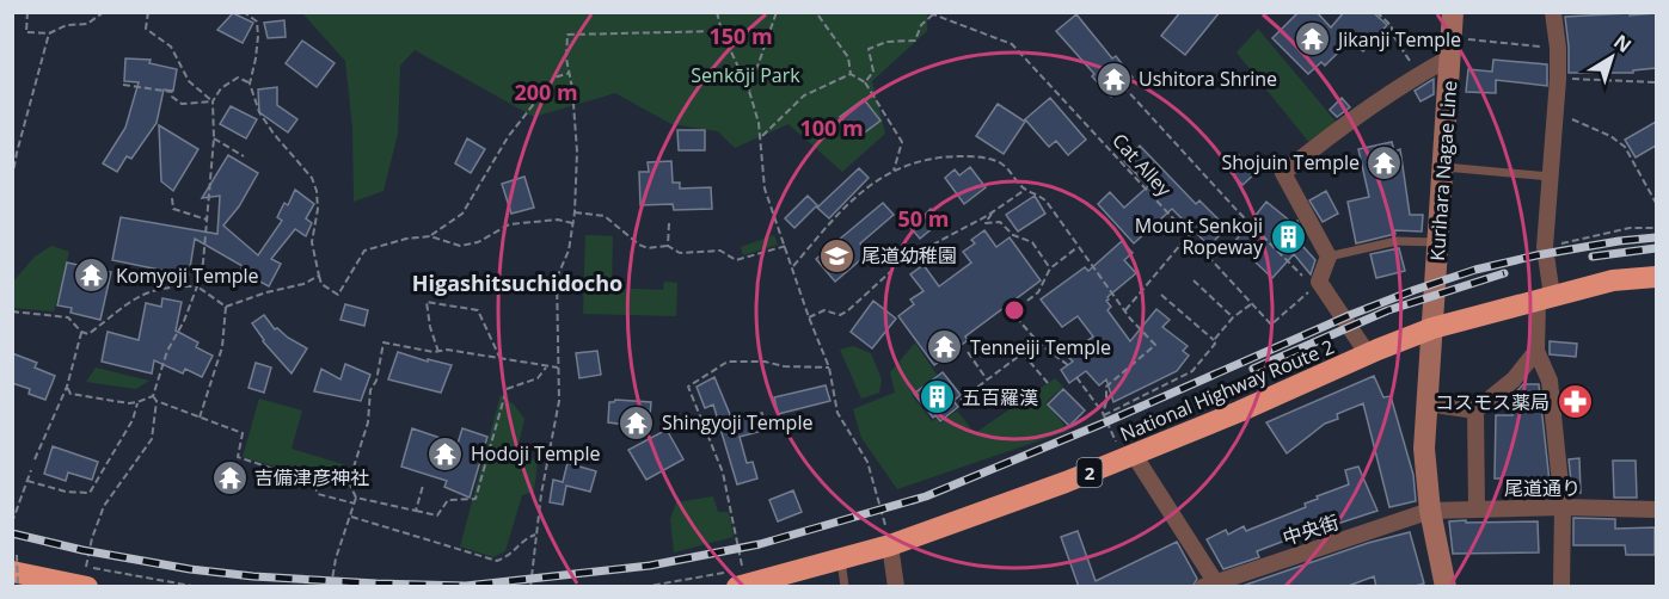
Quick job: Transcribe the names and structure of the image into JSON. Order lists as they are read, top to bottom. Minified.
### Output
{"streets":{"highway":["National Highway Route 2","2"],"main road":["Kurihara Nagae Line"],"street":["尾道通り","中央街"],"path":["Cat Alley"]},"crossings":[["Kurihara Nagae Line","National Highway Route 2"],["Kurihara Nagae Line","尾道通り"],["Kurihara Nagae Line","中央街"],["尾道通り","中央街"]],"districts":["Higashitsuchidocho"],"parks":["Senkōji Park"],"places":{"temple":["Jikanji Temple","Ushitora Shrine","Shojuin Temple","Komyoji Temple","Tenneiji Temple","Shingyoji Temple","Hodoji Temple","吉備津彦神社"],"building":["Mount Senkoji Ropeway","五百羅漢"],"school or university":["尾道幼稚園"],"pharmacy":["コスモス薬局"]},"north":"top right","rings":["150 m","200 m","100 m","50 m"]}
